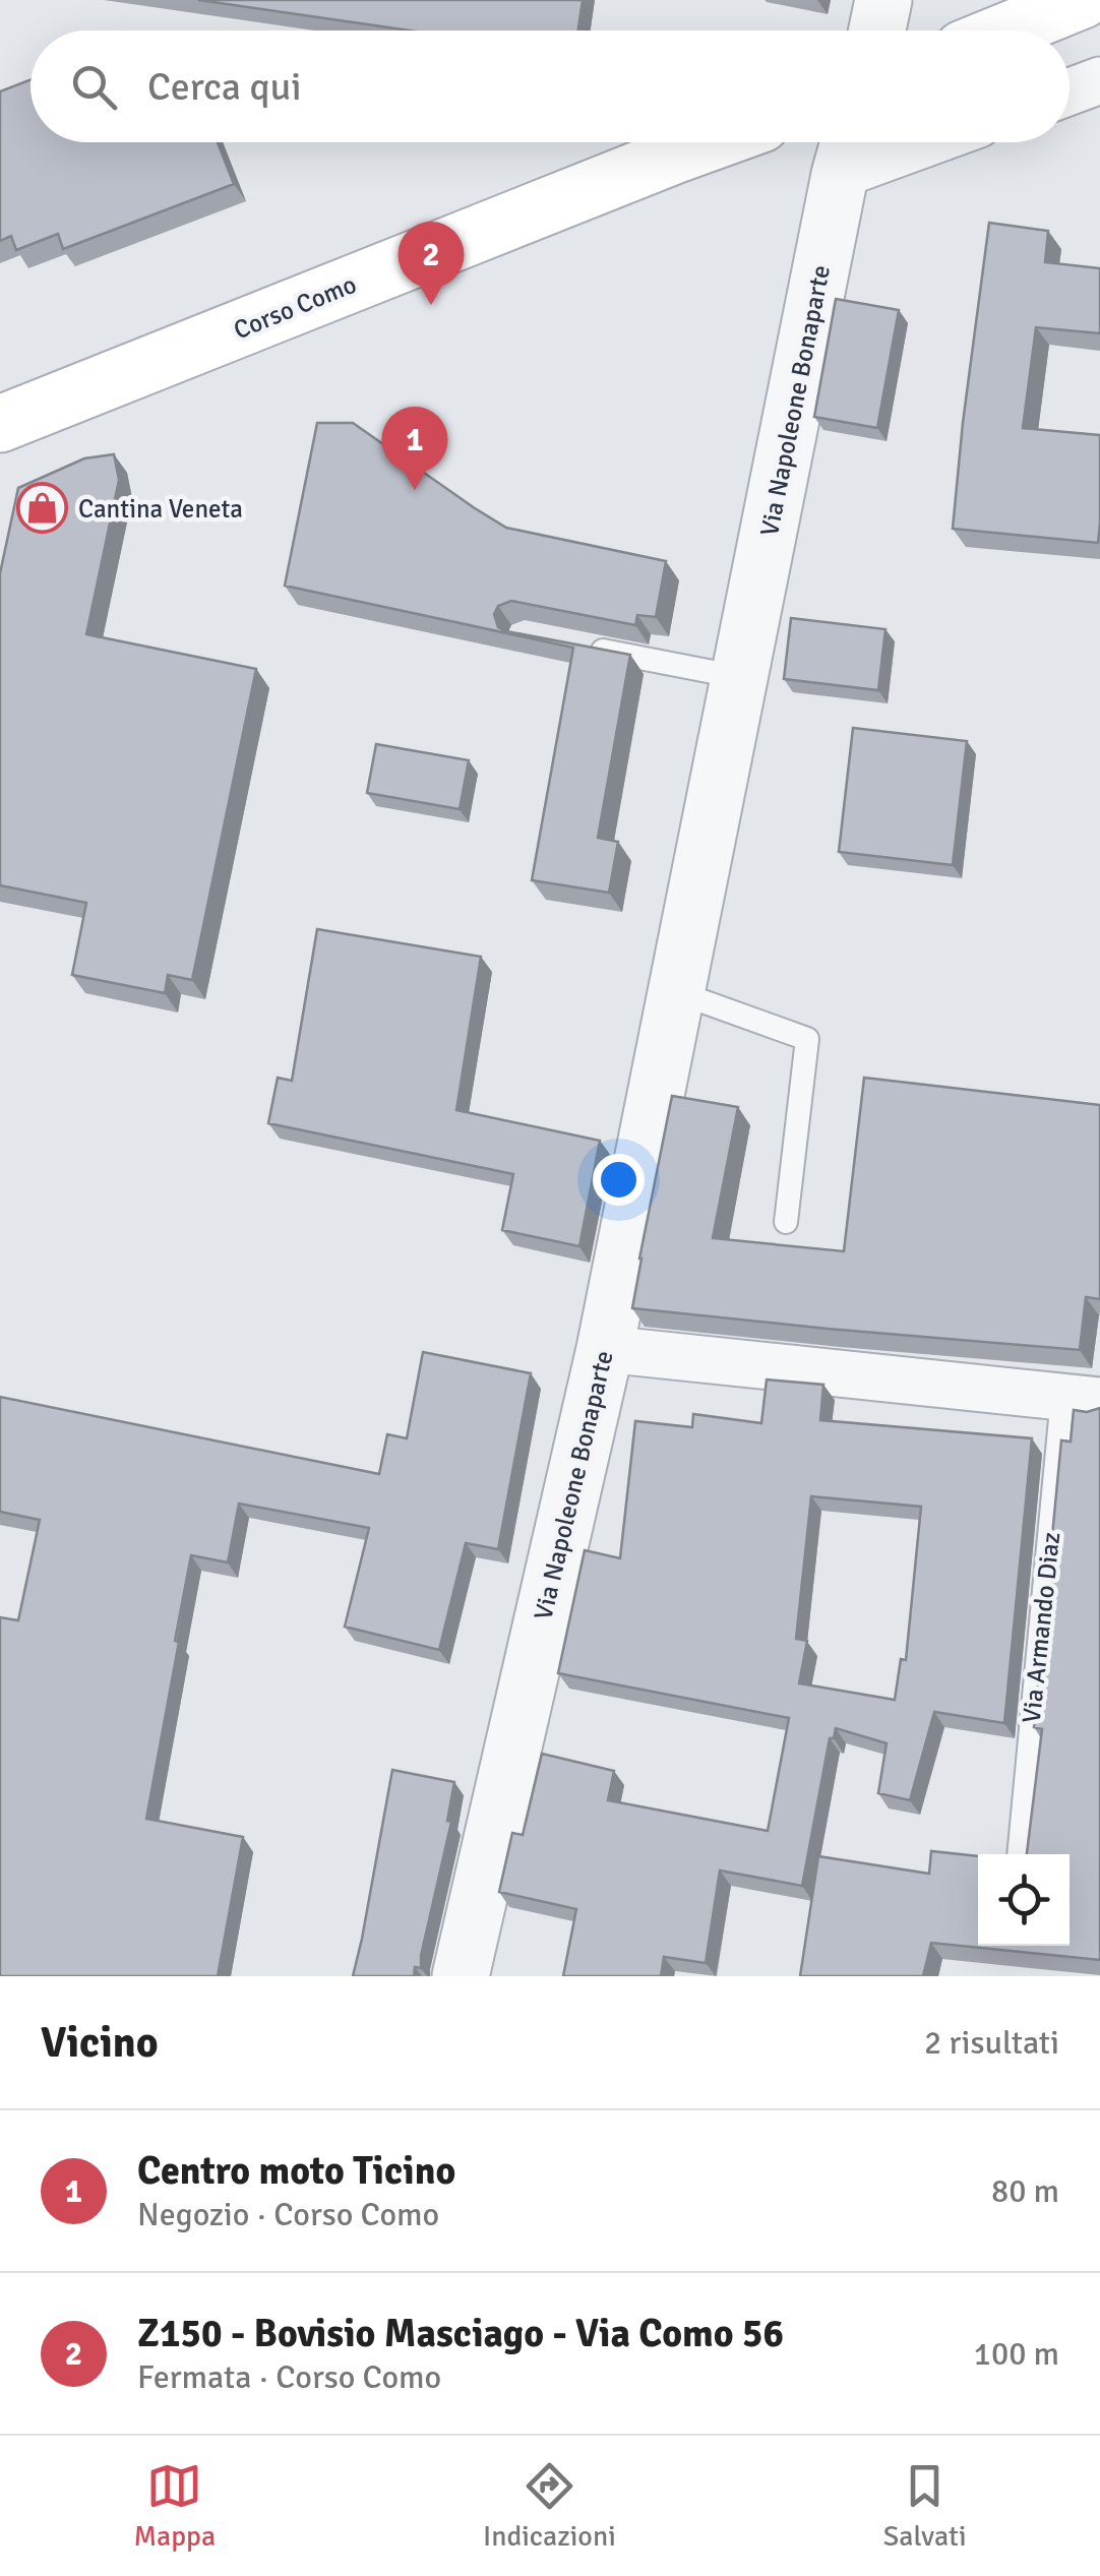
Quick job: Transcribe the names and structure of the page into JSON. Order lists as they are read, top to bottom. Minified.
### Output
{"streets":{"main road":["Corso Como"],"street":["Via Napoleone Bonaparte","Via Armando Diaz"]},"crossings":[["Via Napoleone Bonaparte","Via Armando Diaz"]],"places":{"shop":["Cantina Veneta"]},"page":{"search":"Cerca qui","pins":["2","1"],"heading":["Vicino","2 risultati"],"list":[{"mark":"1","name":"Centro moto Ticino","note":"Negozio · Corso Como","value":"80 m"},{"mark":"2","name":"Z150 - Bovisio Masciago - Via Como 56","note":"Fermata · Corso Como","value":"100 m"}],"nav":["Mappa","Indicazioni","Salvati"]}}
